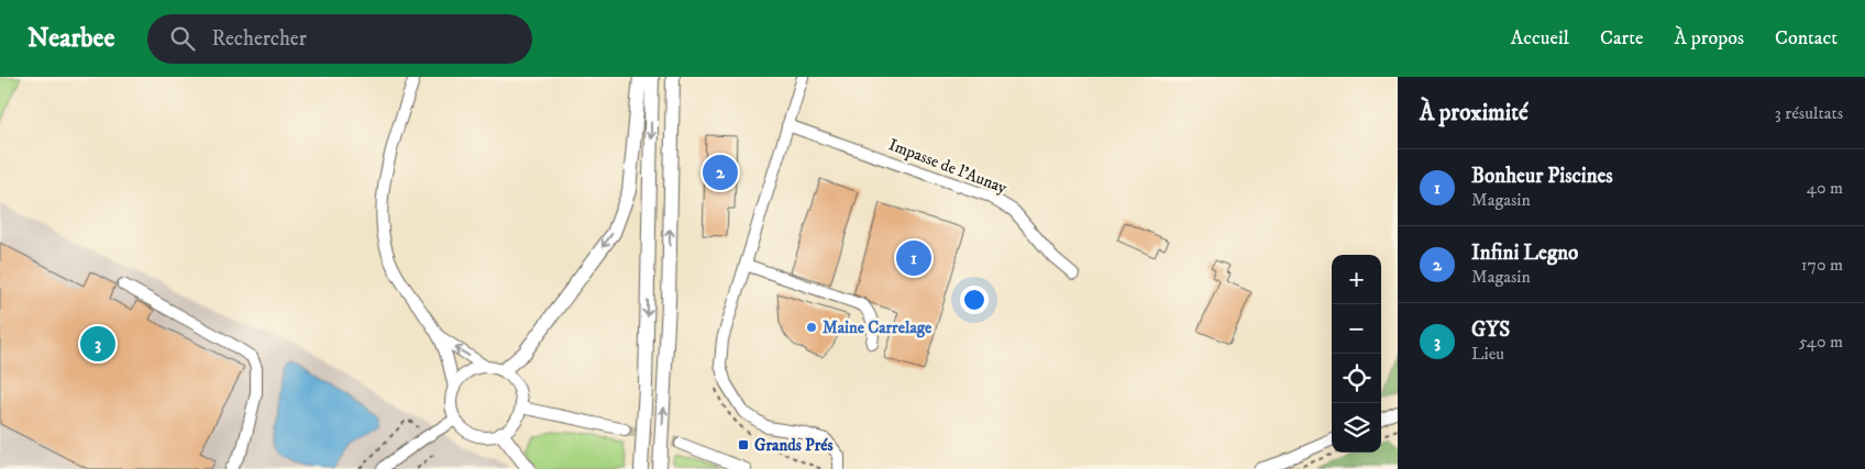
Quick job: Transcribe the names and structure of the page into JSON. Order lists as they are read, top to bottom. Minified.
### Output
{"streets":{"street":["Impasse de l'Aunay"]},"places":{"other":["Maine Carrelage"],"transit":["Grands Prés"]},"page":{"header":"Nearbee","search":"Rechercher","nav":["Accueil","Carte","À propos","Contact"],"heading":["À proximité","3 résultats"],"list":[{"mark":"1","name":"Bonheur Piscines","note":"Magasin","value":"40 m"},{"mark":"2","name":"Infini Legno","note":"Magasin","value":"170 m"},{"mark":"3","name":"GYS","note":"Lieu","value":"540 m"}],"pins":["2","1","3"],"map_buttons":["+","−"]}}
